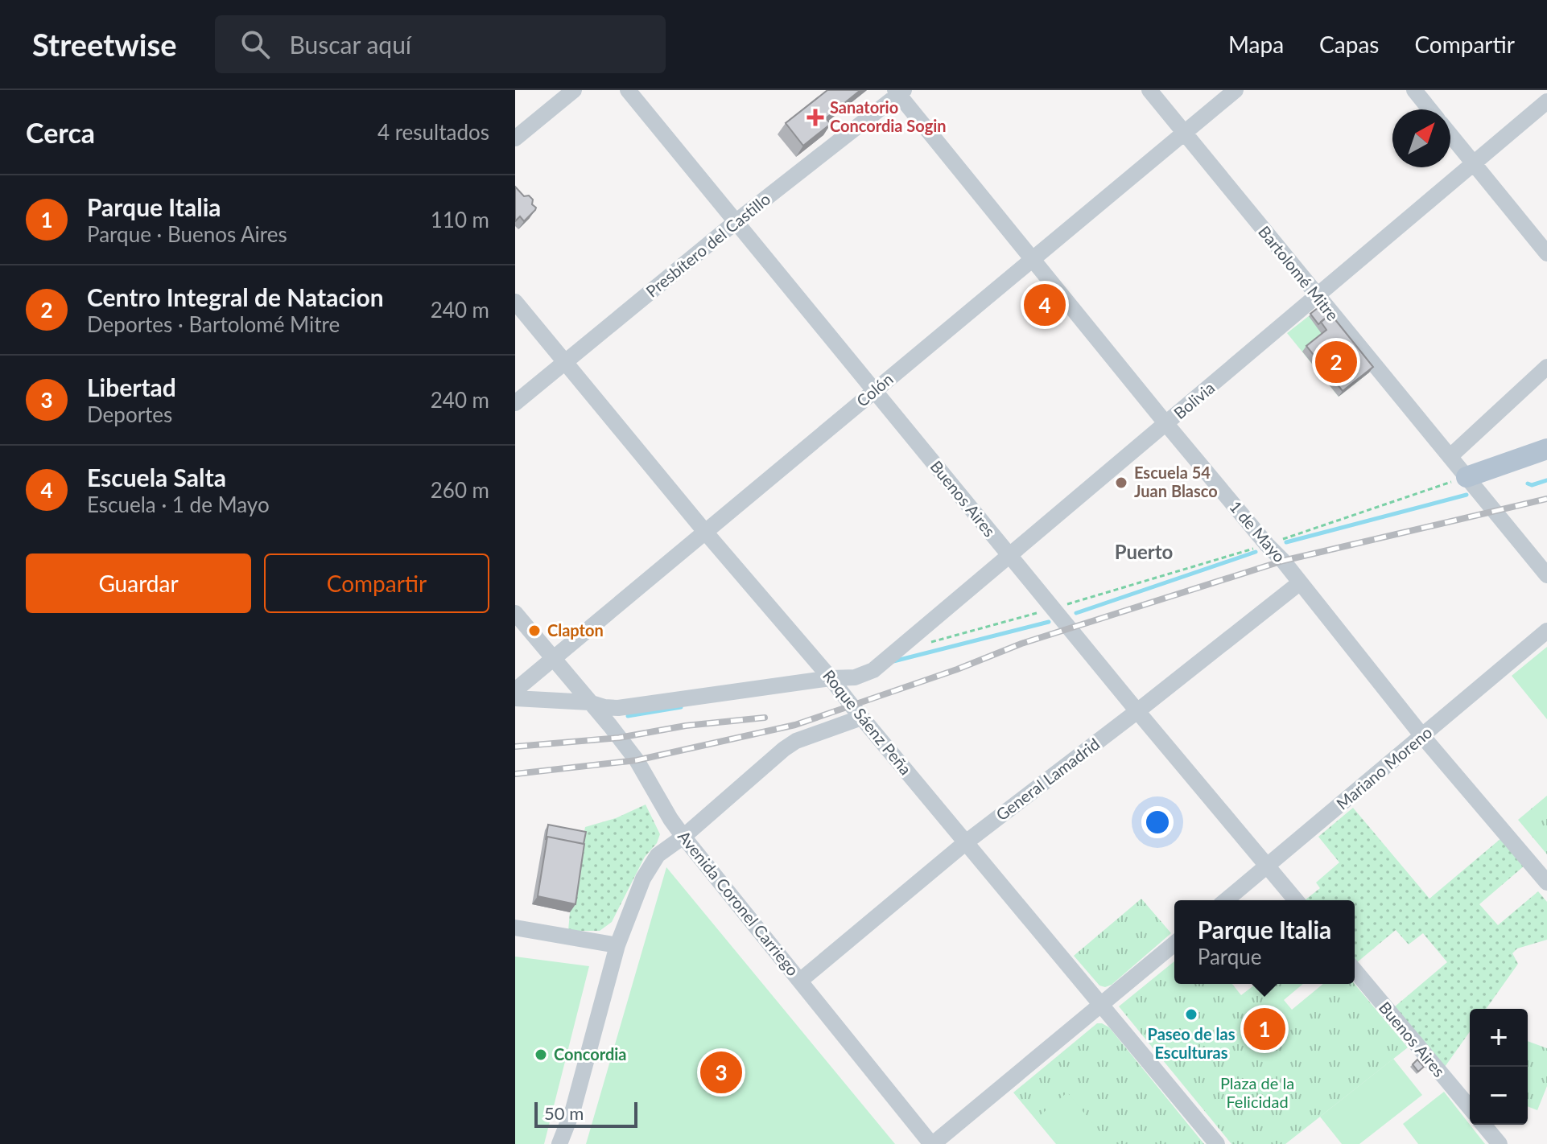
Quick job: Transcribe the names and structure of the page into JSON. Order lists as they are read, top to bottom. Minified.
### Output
{"streets":{"street":["Presbítero del Castillo","Bartolomé Mitre","Colón","Bolivia","Buenos Aires","1 de Mayo","Roque Sáenz Peña","Mariano Moreno","General Lamadrid","Avenida Coronel Carriego"]},"crossings":[["Presbítero del Castillo","Buenos Aires"],["Presbítero del Castillo","1 de Mayo"],["Presbítero del Castillo","Roque Sáenz Peña"],["Bartolomé Mitre","Colón"],["Bartolomé Mitre","Bolivia"],["Colón","Buenos Aires"],["Colón","1 de Mayo"],["Colón","Roque Sáenz Peña"],["Colón","Avenida Coronel Carriego"],["Bolivia","Buenos Aires"],["Bolivia","1 de Mayo"],["Bolivia","Roque Sáenz Peña"],["Bolivia","Avenida Coronel Carriego"],["Buenos Aires","Mariano Moreno"],["Buenos Aires","General Lamadrid"],["1 de Mayo","Mariano Moreno"],["1 de Mayo","General Lamadrid"],["Roque Sáenz Peña","General Lamadrid"],["General Lamadrid","Avenida Coronel Carriego"]],"districts":["Puerto"],"parks":["Plaza de la Felicidad"],"places":{"health":["Sanatorio Concordia Sogin"],"other":["Escuela 54 Juan Blasco","Clapton","Paseo de las Esculturas","Concordia"]},"scale_bar":"50 m","north":"top right","page":{"header":"Streetwise","search":"Buscar aquí","nav":["Mapa","Capas","Compartir"],"heading":["Cerca","4 resultados"],"list":[{"mark":"1","name":"Parque Italia","note":"Parque · Buenos Aires","value":"110 m"},{"mark":"2","name":"Centro Integral de Natacion","note":"Deportes · Bartolomé Mitre","value":"240 m"},{"mark":"3","name":"Libertad","note":"Deportes","value":"240 m"},{"mark":"4","name":"Escuela Salta","note":"Escuela · 1 de Mayo","value":"260 m"}],"pins":["4","2","1","3"],"buttons":["Guardar","Compartir"],"popup":["Parque Italia","Parque"],"map_buttons":["+","−"],"scale":"50 m"}}
